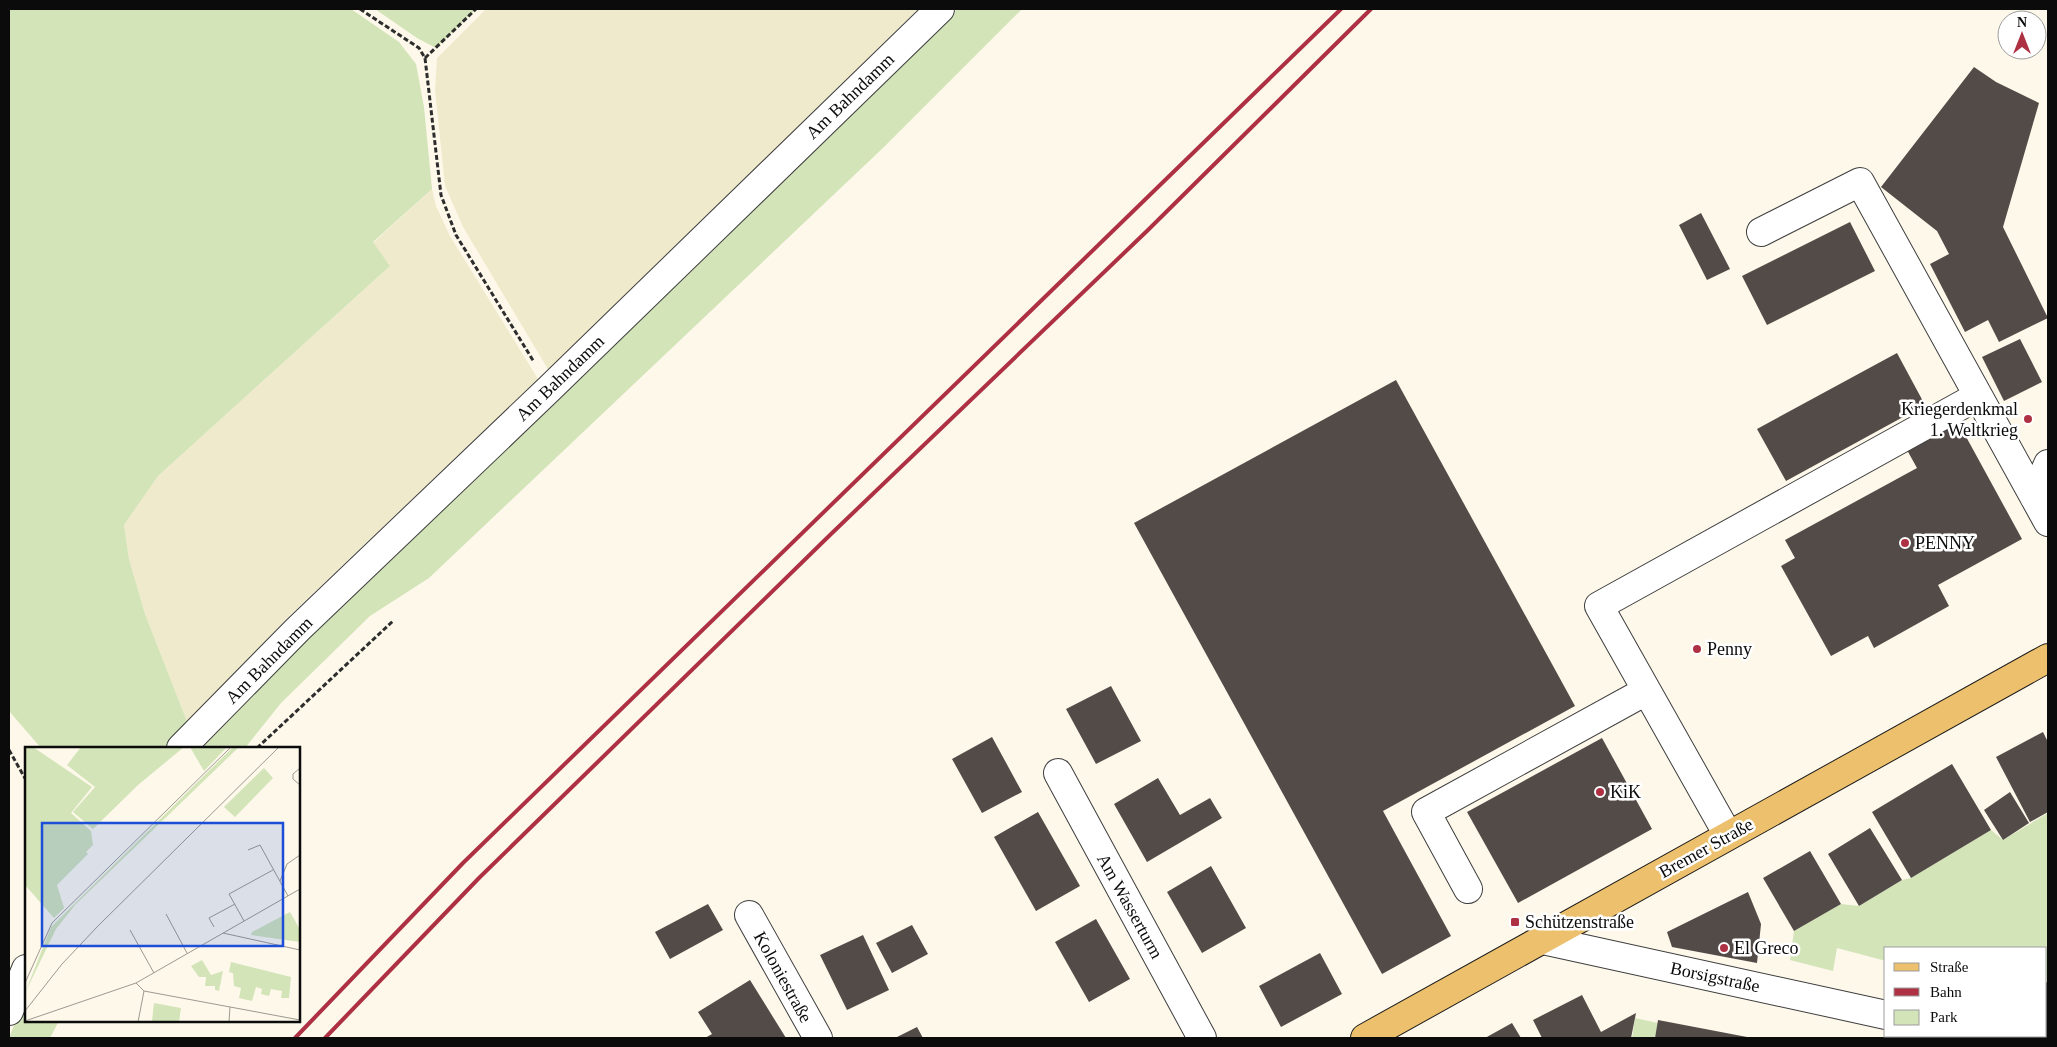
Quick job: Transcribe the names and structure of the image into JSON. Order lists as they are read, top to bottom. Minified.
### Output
{"streets":{"main road":["Bremer Straße"],"street":["Am Bahndamm","Am Wasserturm","Koloniestraße","Borsigstraße"]},"crossings":[["Bremer Straße","Borsigstraße"]],"places":{"other":["Kriegerdenkmal 1. Weltkrieg","PENNY","Penny","KiK","El Greco"],"transit":["Schützenstraße"]},"legend":["Straße","Bahn","Park"],"north":"top"}
